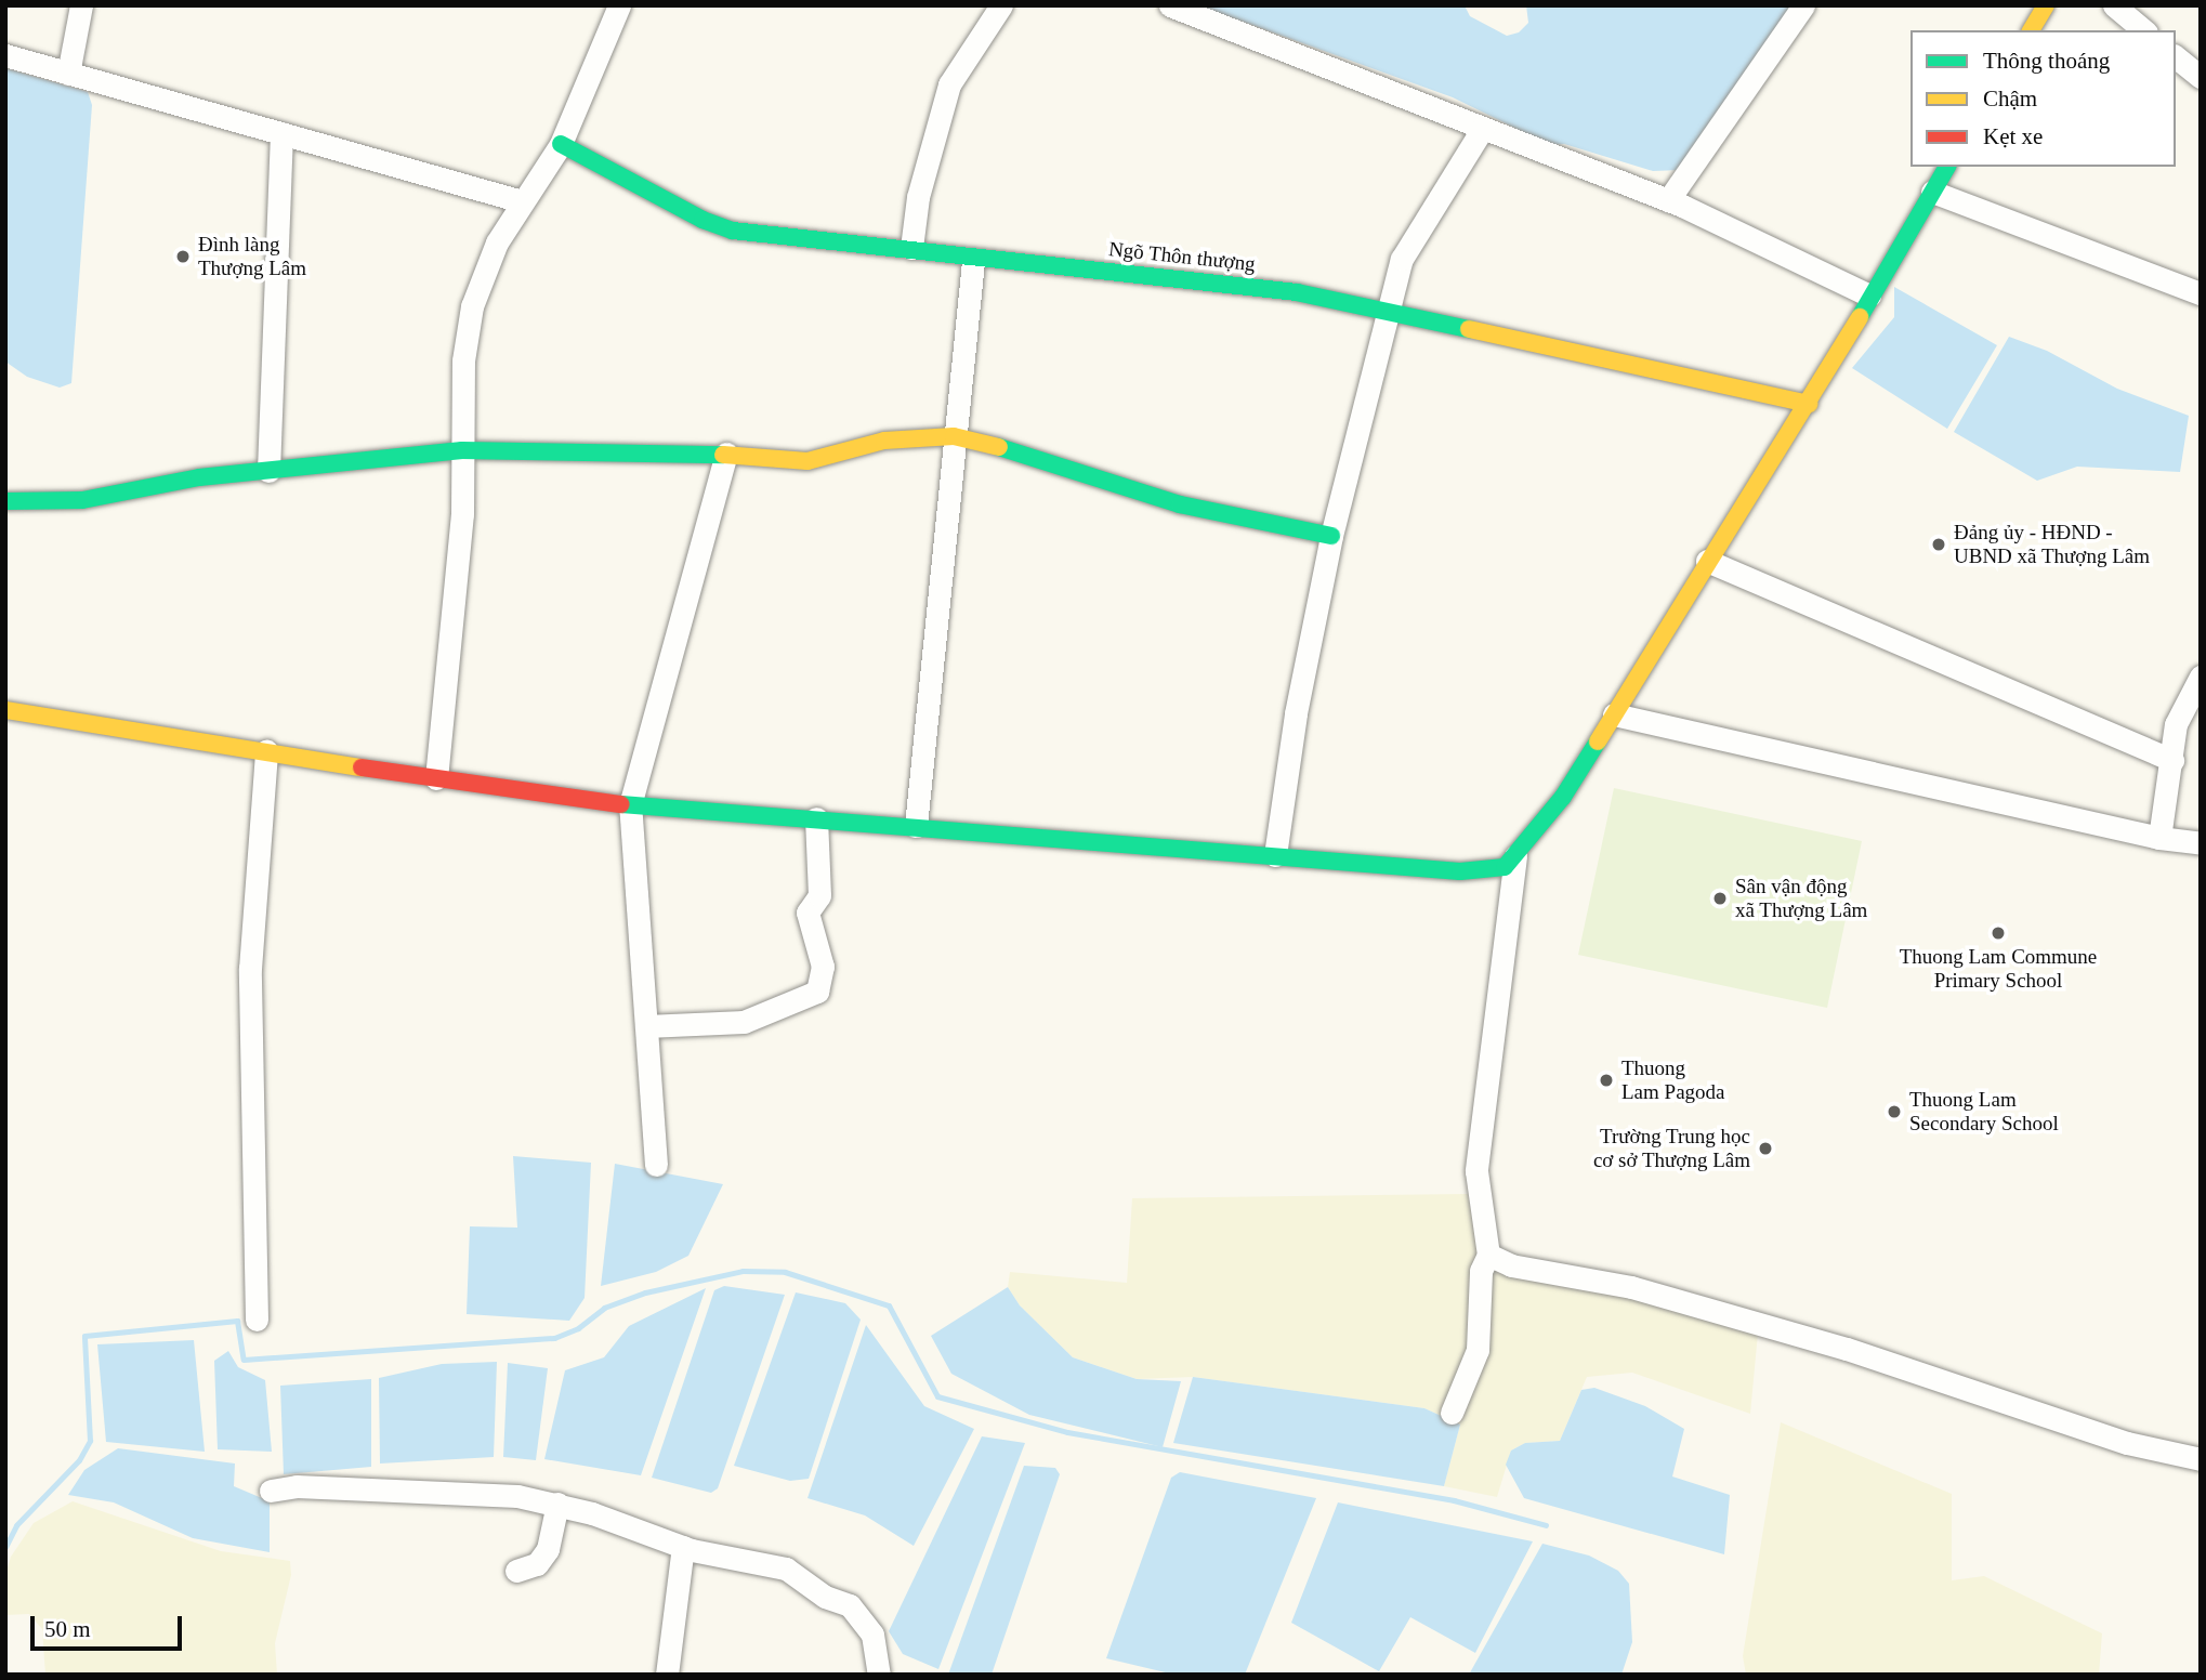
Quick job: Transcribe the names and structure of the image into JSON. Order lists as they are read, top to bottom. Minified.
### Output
{"streets":{"street":["Ngõ Thôn thượng"]},"places":["Đình làng Thượng Lâm","Đảng ủy - HĐND - UBND xã Thượng Lâm","Sân vận động xã Thượng Lâm","Thuong Lam Commune Primary School","Thuong Lam Pagoda","Thuong Lam Secondary School","Trường Trung học cơ sở Thượng Lâm"],"legend":["Thông thoáng","Chậm","Kẹt xe"],"scale_bar":"50 m"}
